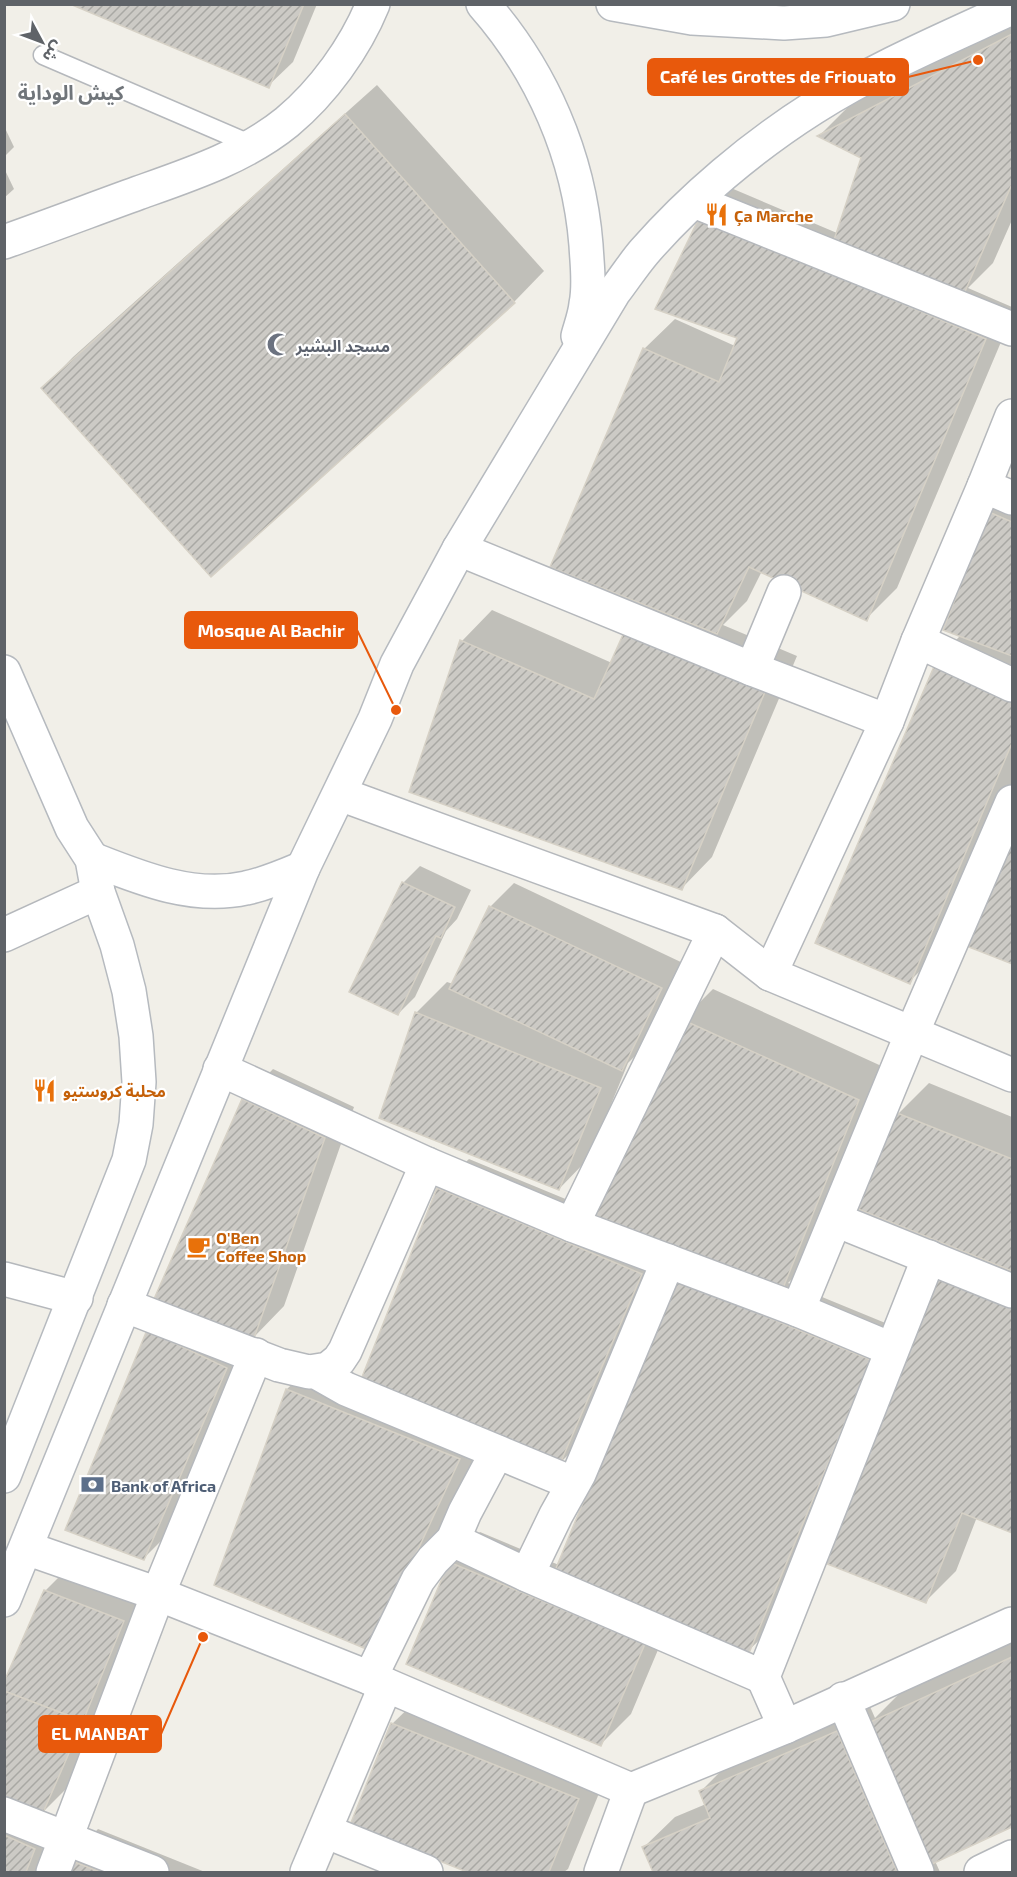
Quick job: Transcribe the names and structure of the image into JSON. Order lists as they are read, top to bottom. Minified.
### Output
{"districts":["كيش الوداية"],"places":{"other":["Café les Grottes de Friouato","Mosque Al Bachir","EL MANBAT"],"restaurant":["Ça Marche","محلبة كروستيو"],"mosque":["مسجد البشير"],"cafe":["O'Ben Coffee Shop"],"bank":["Bank of Africa"]},"north":"bottom right"}
